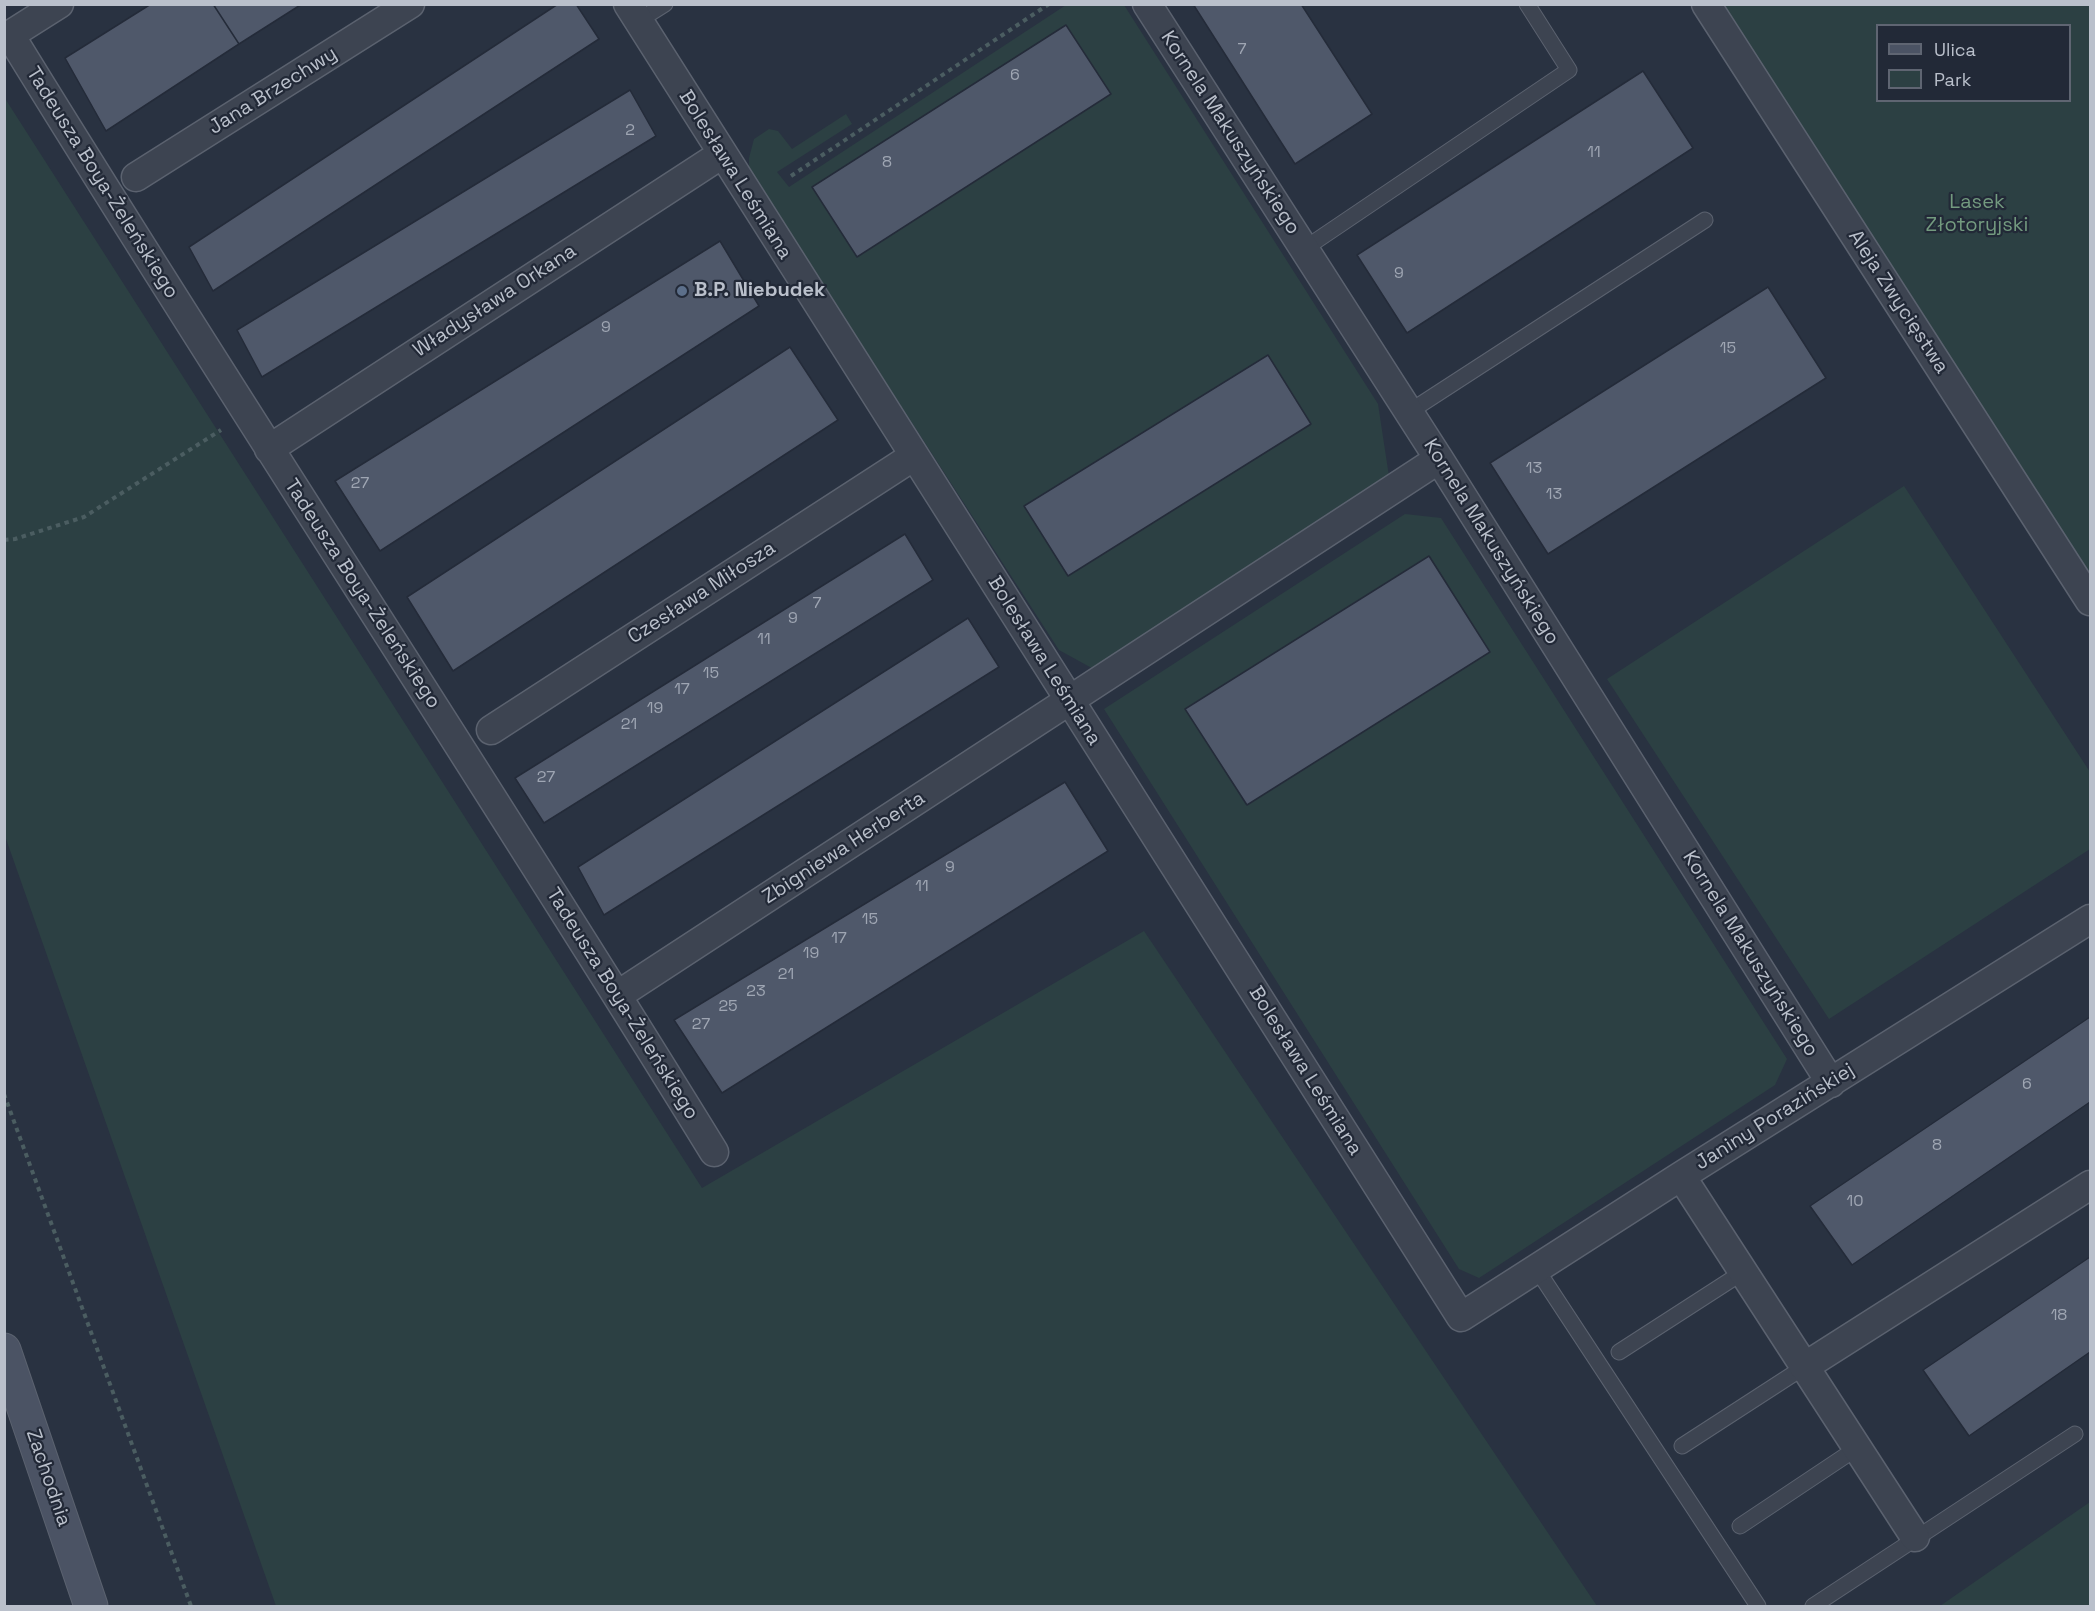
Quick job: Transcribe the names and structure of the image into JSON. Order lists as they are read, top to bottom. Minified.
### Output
{"streets":{"main road":["Zachodnia"],"street":["Jana Brzechwy","Kornela Makuszyńskiego","Bolesława Leśmiana","Tadeusza Boya-Żeleńskiego","Władysława Orkana","Aleja Zwycięstwa","Czesława Miłosza","Zbigniewa Herberta","Janiny Porazińskiej"]},"crossings":[["Jana Brzechwy","Tadeusza Boya-Żeleńskiego"],["Kornela Makuszyńskiego","Zbigniewa Herberta"],["Kornela Makuszyńskiego","Janiny Porazińskiej"],["Bolesława Leśmiana","Władysława Orkana"],["Bolesława Leśmiana","Czesława Miłosza"],["Bolesława Leśmiana","Zbigniewa Herberta"],["Bolesława Leśmiana","Janiny Porazińskiej"],["Tadeusza Boya-Żeleńskiego","Władysława Orkana"],["Tadeusza Boya-Żeleńskiego","Zbigniewa Herberta"]],"parks":["Lasek Złotoryjski"],"places":["B.P. Niebudek"],"house_numbers":["7","6","2","11","8","9","9","15","13","27","13","7","9","11","15","17","19","21","27","9","11","15","17","19","21","23","25","27","6","8","10","18"],"legend":["Ulica","Park"]}
